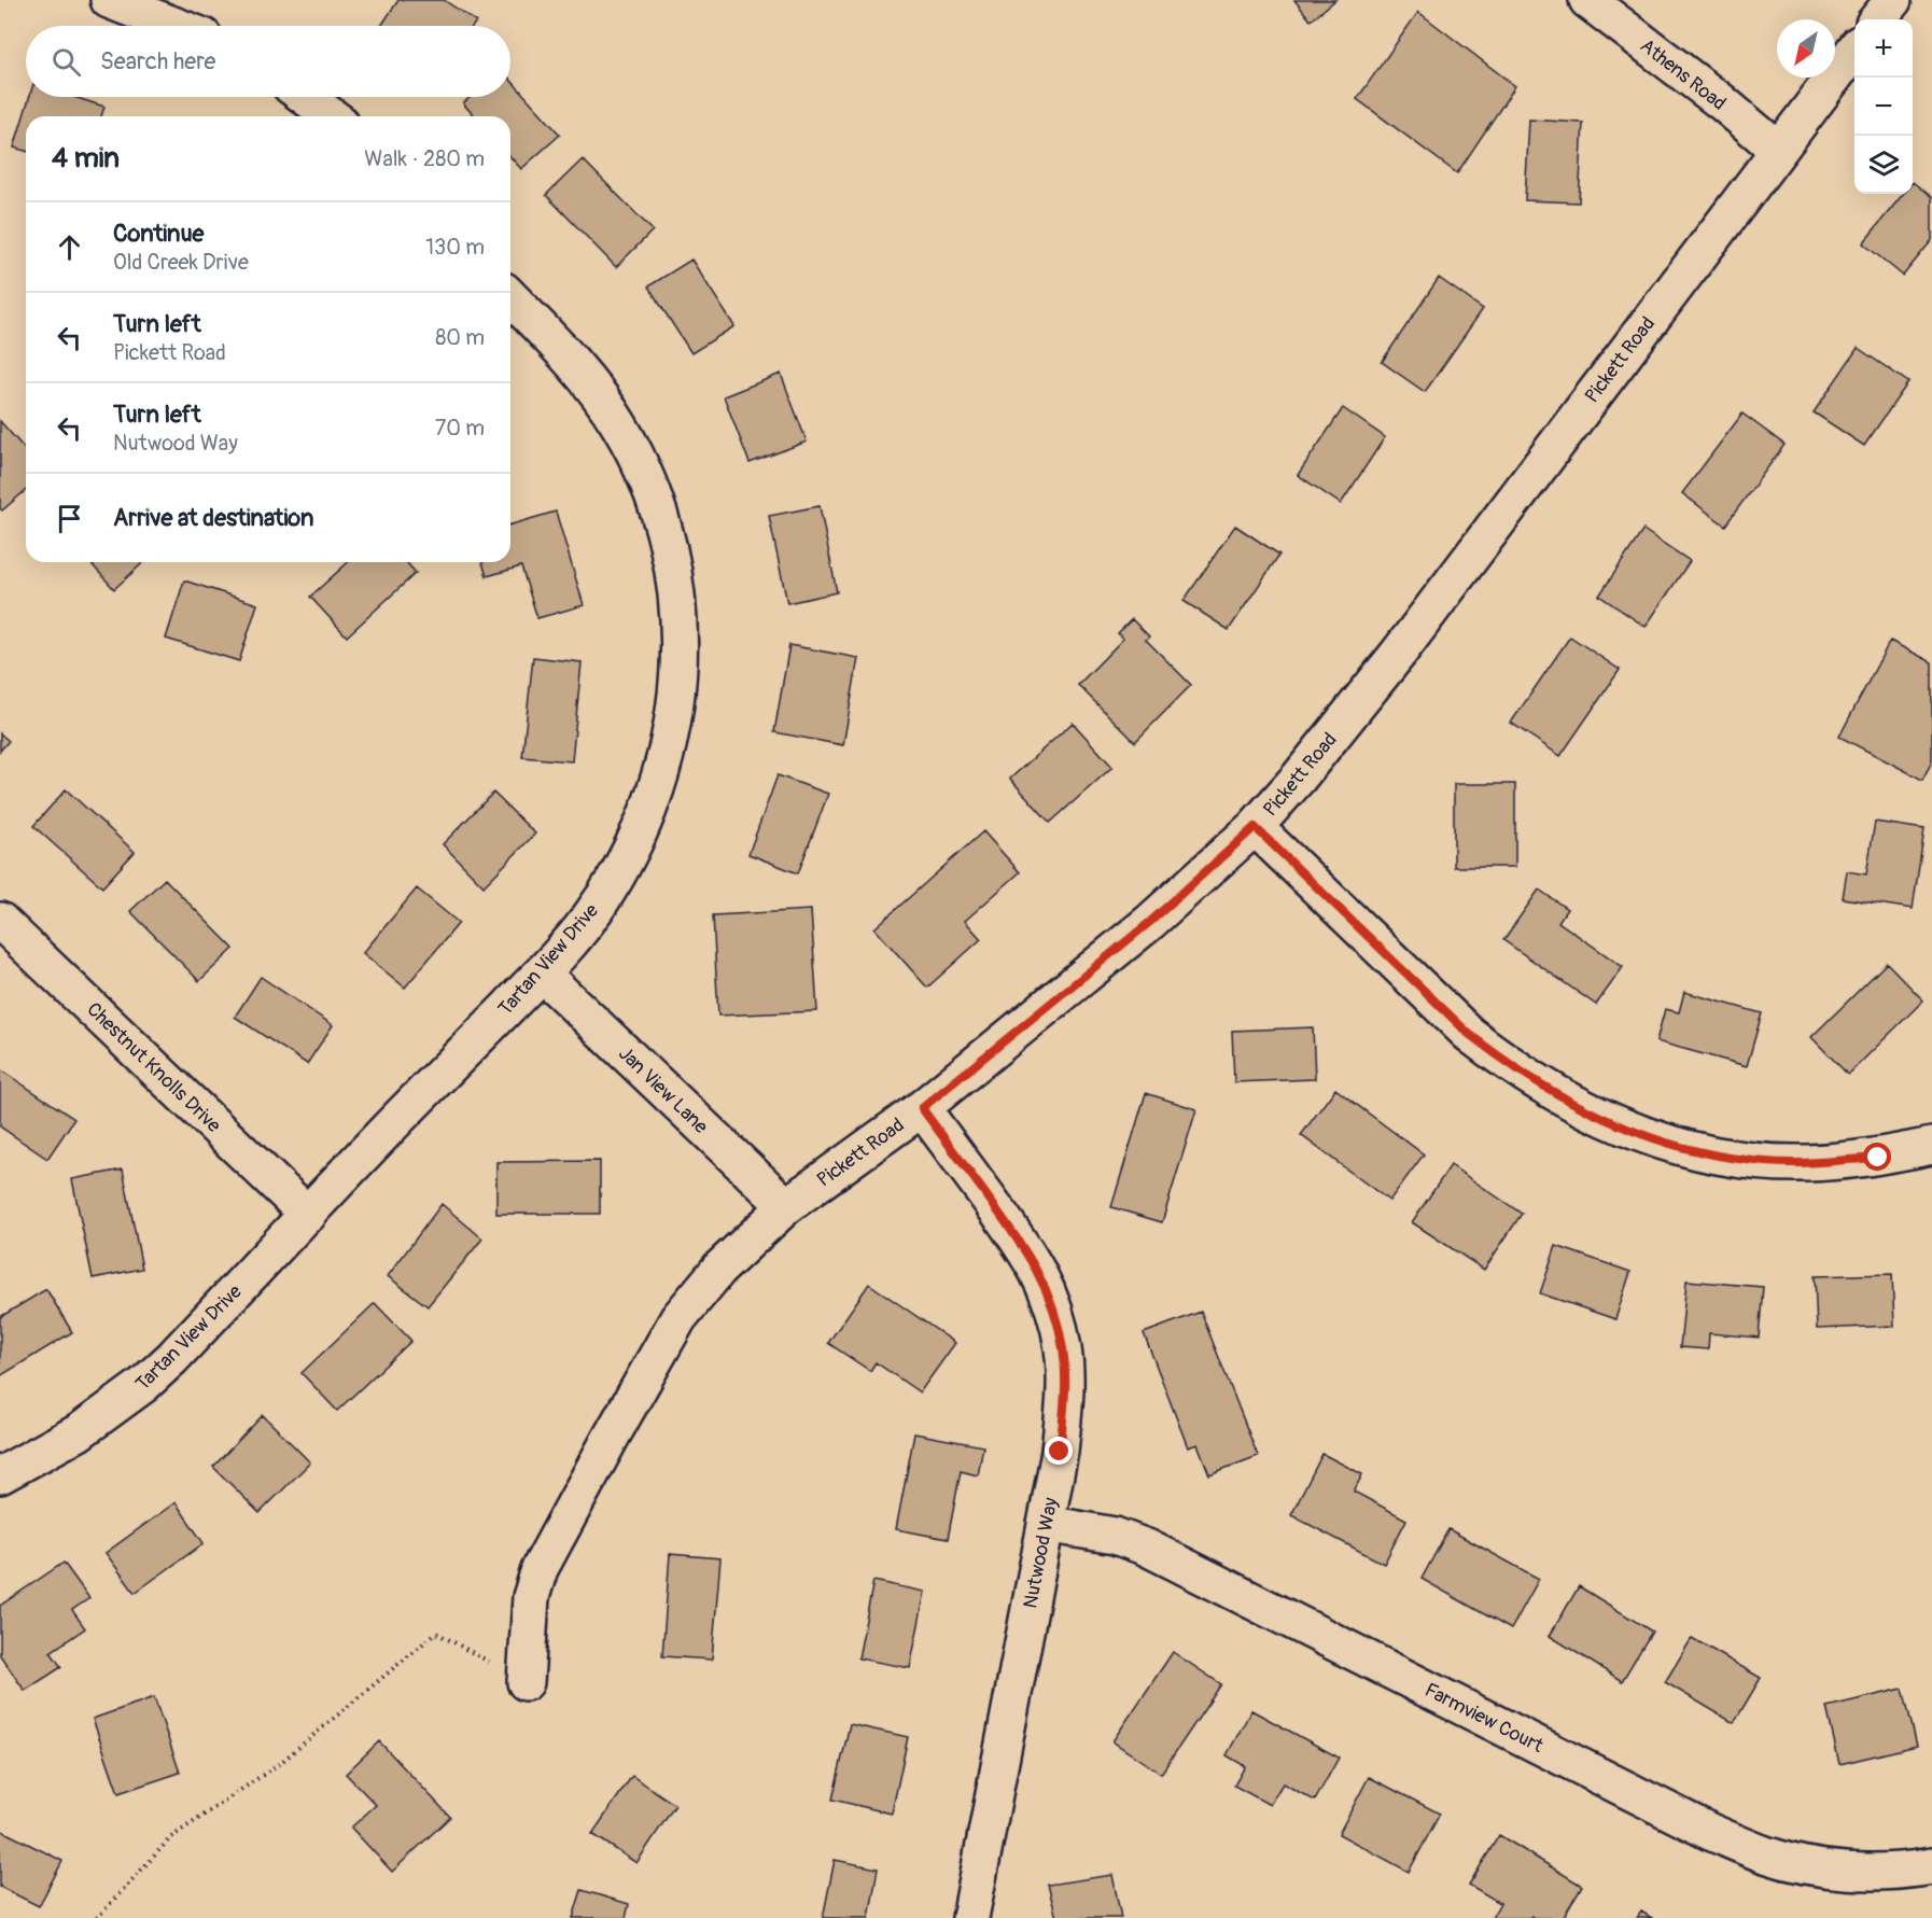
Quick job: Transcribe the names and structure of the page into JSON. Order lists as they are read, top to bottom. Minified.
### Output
{"streets":{"street":["Athens Road","Pickett Road","Tartan View Drive","Chestnut Knolls Drive","Jan View Lane","Nutwood Way","Farmview Court"]},"crossings":[["Athens Road","Pickett Road"],["Pickett Road","Jan View Lane"],["Pickett Road","Nutwood Way"],["Tartan View Drive","Chestnut Knolls Drive"],["Tartan View Drive","Jan View Lane"],["Nutwood Way","Farmview Court"]],"north":"bottom left","page":{"map_buttons":["+","−"],"search":"Search here","heading":["4 min","Walk · 280 m"],"list":[["Continue","Old Creek Drive","130 m"],["Turn left","Pickett Road","80 m"],["Turn left","Nutwood Way","70 m"],"Arrive at destination"]}}
